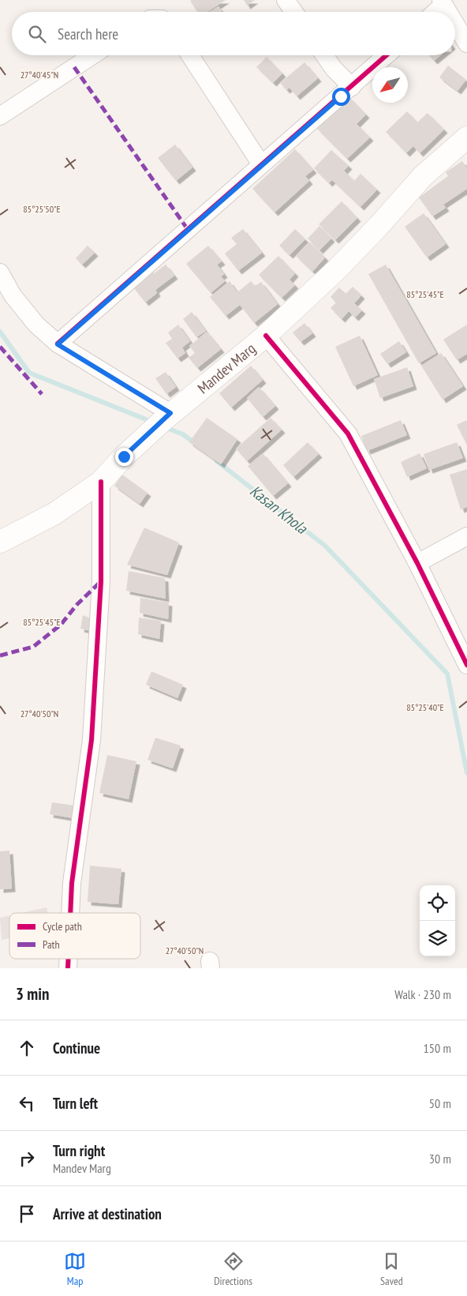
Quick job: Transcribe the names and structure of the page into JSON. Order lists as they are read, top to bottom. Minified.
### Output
{"streets":{"main road":["Mandev Marg"]},"water":["Kasan Khola"],"legend":["Cycle path","Path"],"north":"bottom left","page":{"search":"Search here","heading":["3 min","Walk · 230 m"],"list":[["Continue","150 m"],["Turn left","50 m"],["Turn right","Mandev Marg","30 m"],"Arrive at destination"],"nav":["Map","Directions","Saved"]},"coordinates":["27°40'45\"N","85°25'50\"E","85°25'45\"E","85°25'40\"E","27°40'50\"N"]}
